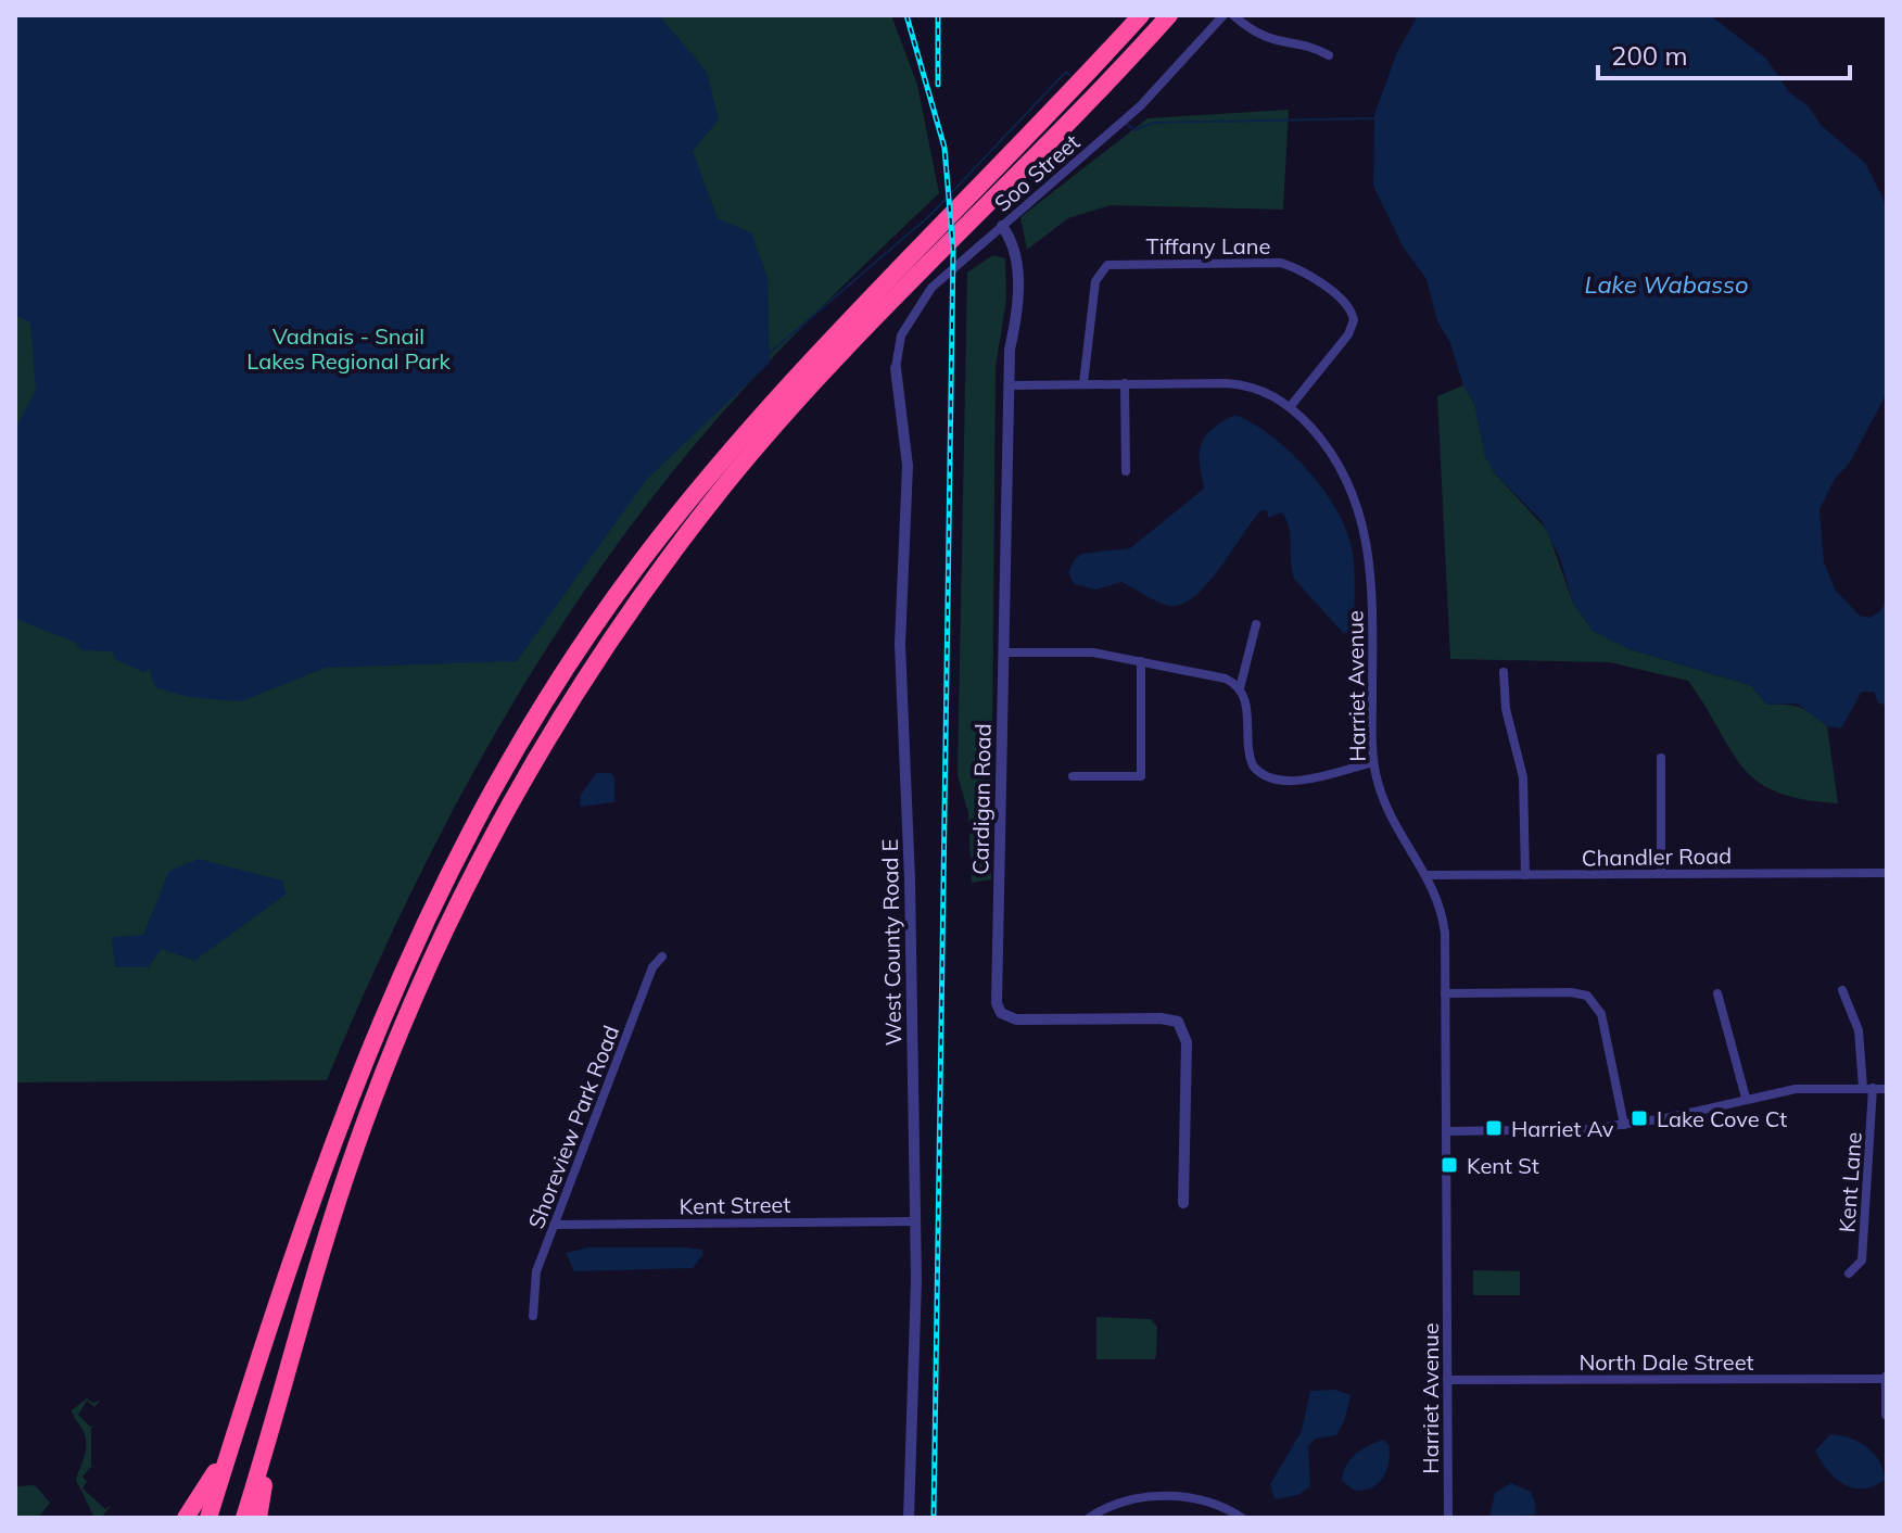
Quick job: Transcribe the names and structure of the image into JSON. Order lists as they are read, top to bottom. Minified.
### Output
{"streets":{"street":["Soo Street","Tiffany Lane","Harriet Avenue","Cardigan Road","Chandler Road","West County Road E","Shoreview Park Road","Kent Lane","Kent Street","North Dale Street"]},"crossings":[["Soo Street","Cardigan Road"],["Soo Street","West County Road E"],["Tiffany Lane","Harriet Avenue"],["Harriet Avenue","Cardigan Road"],["Harriet Avenue","Chandler Road"],["Harriet Avenue","North Dale Street"],["West County Road E","Kent Street"],["Shoreview Park Road","Kent Street"]],"water":["Lake Wabasso"],"parks":["Vadnais - Snail Lakes Regional Park"],"places":{"transit":["Lake Cove Ct","Harriet Av","Kent St"]},"scale_bar":"200 m"}
